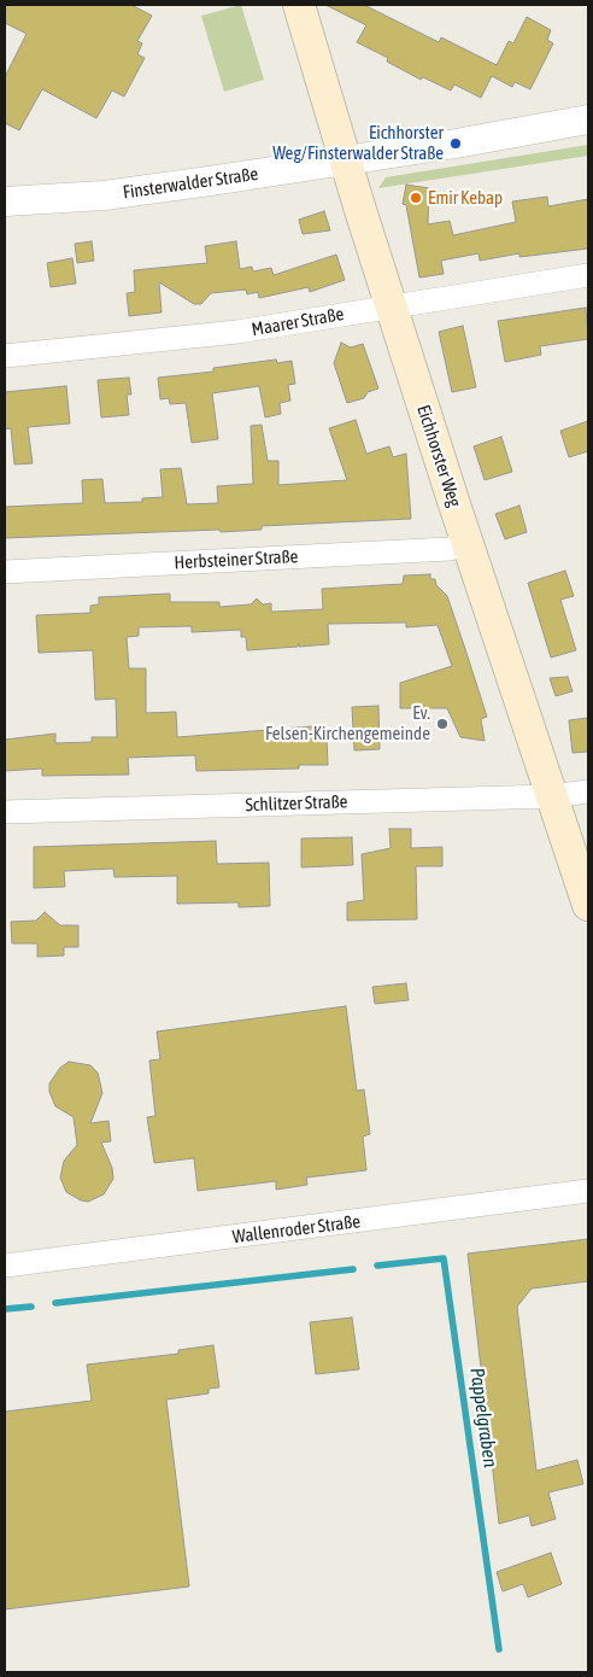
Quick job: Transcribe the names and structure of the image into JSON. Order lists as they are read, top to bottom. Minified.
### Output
{"streets":{"main road":["Eichhorster Weg"],"street":["Finsterwalder Straße","Maarer Straße","Herbsteiner Straße","Schlitzer Straße","Wallenroder Straße"]},"crossings":[["Finsterwalder Straße","Eichhorster Weg"],["Maarer Straße","Eichhorster Weg"],["Eichhorster Weg","Herbsteiner Straße"],["Eichhorster Weg","Schlitzer Straße"]],"water":["Pappelgraben"],"places":["Eichhorster Weg/Finsterwalder Straße","Emir Kebap","Ev. Felsen-Kirchengemeinde"]}
